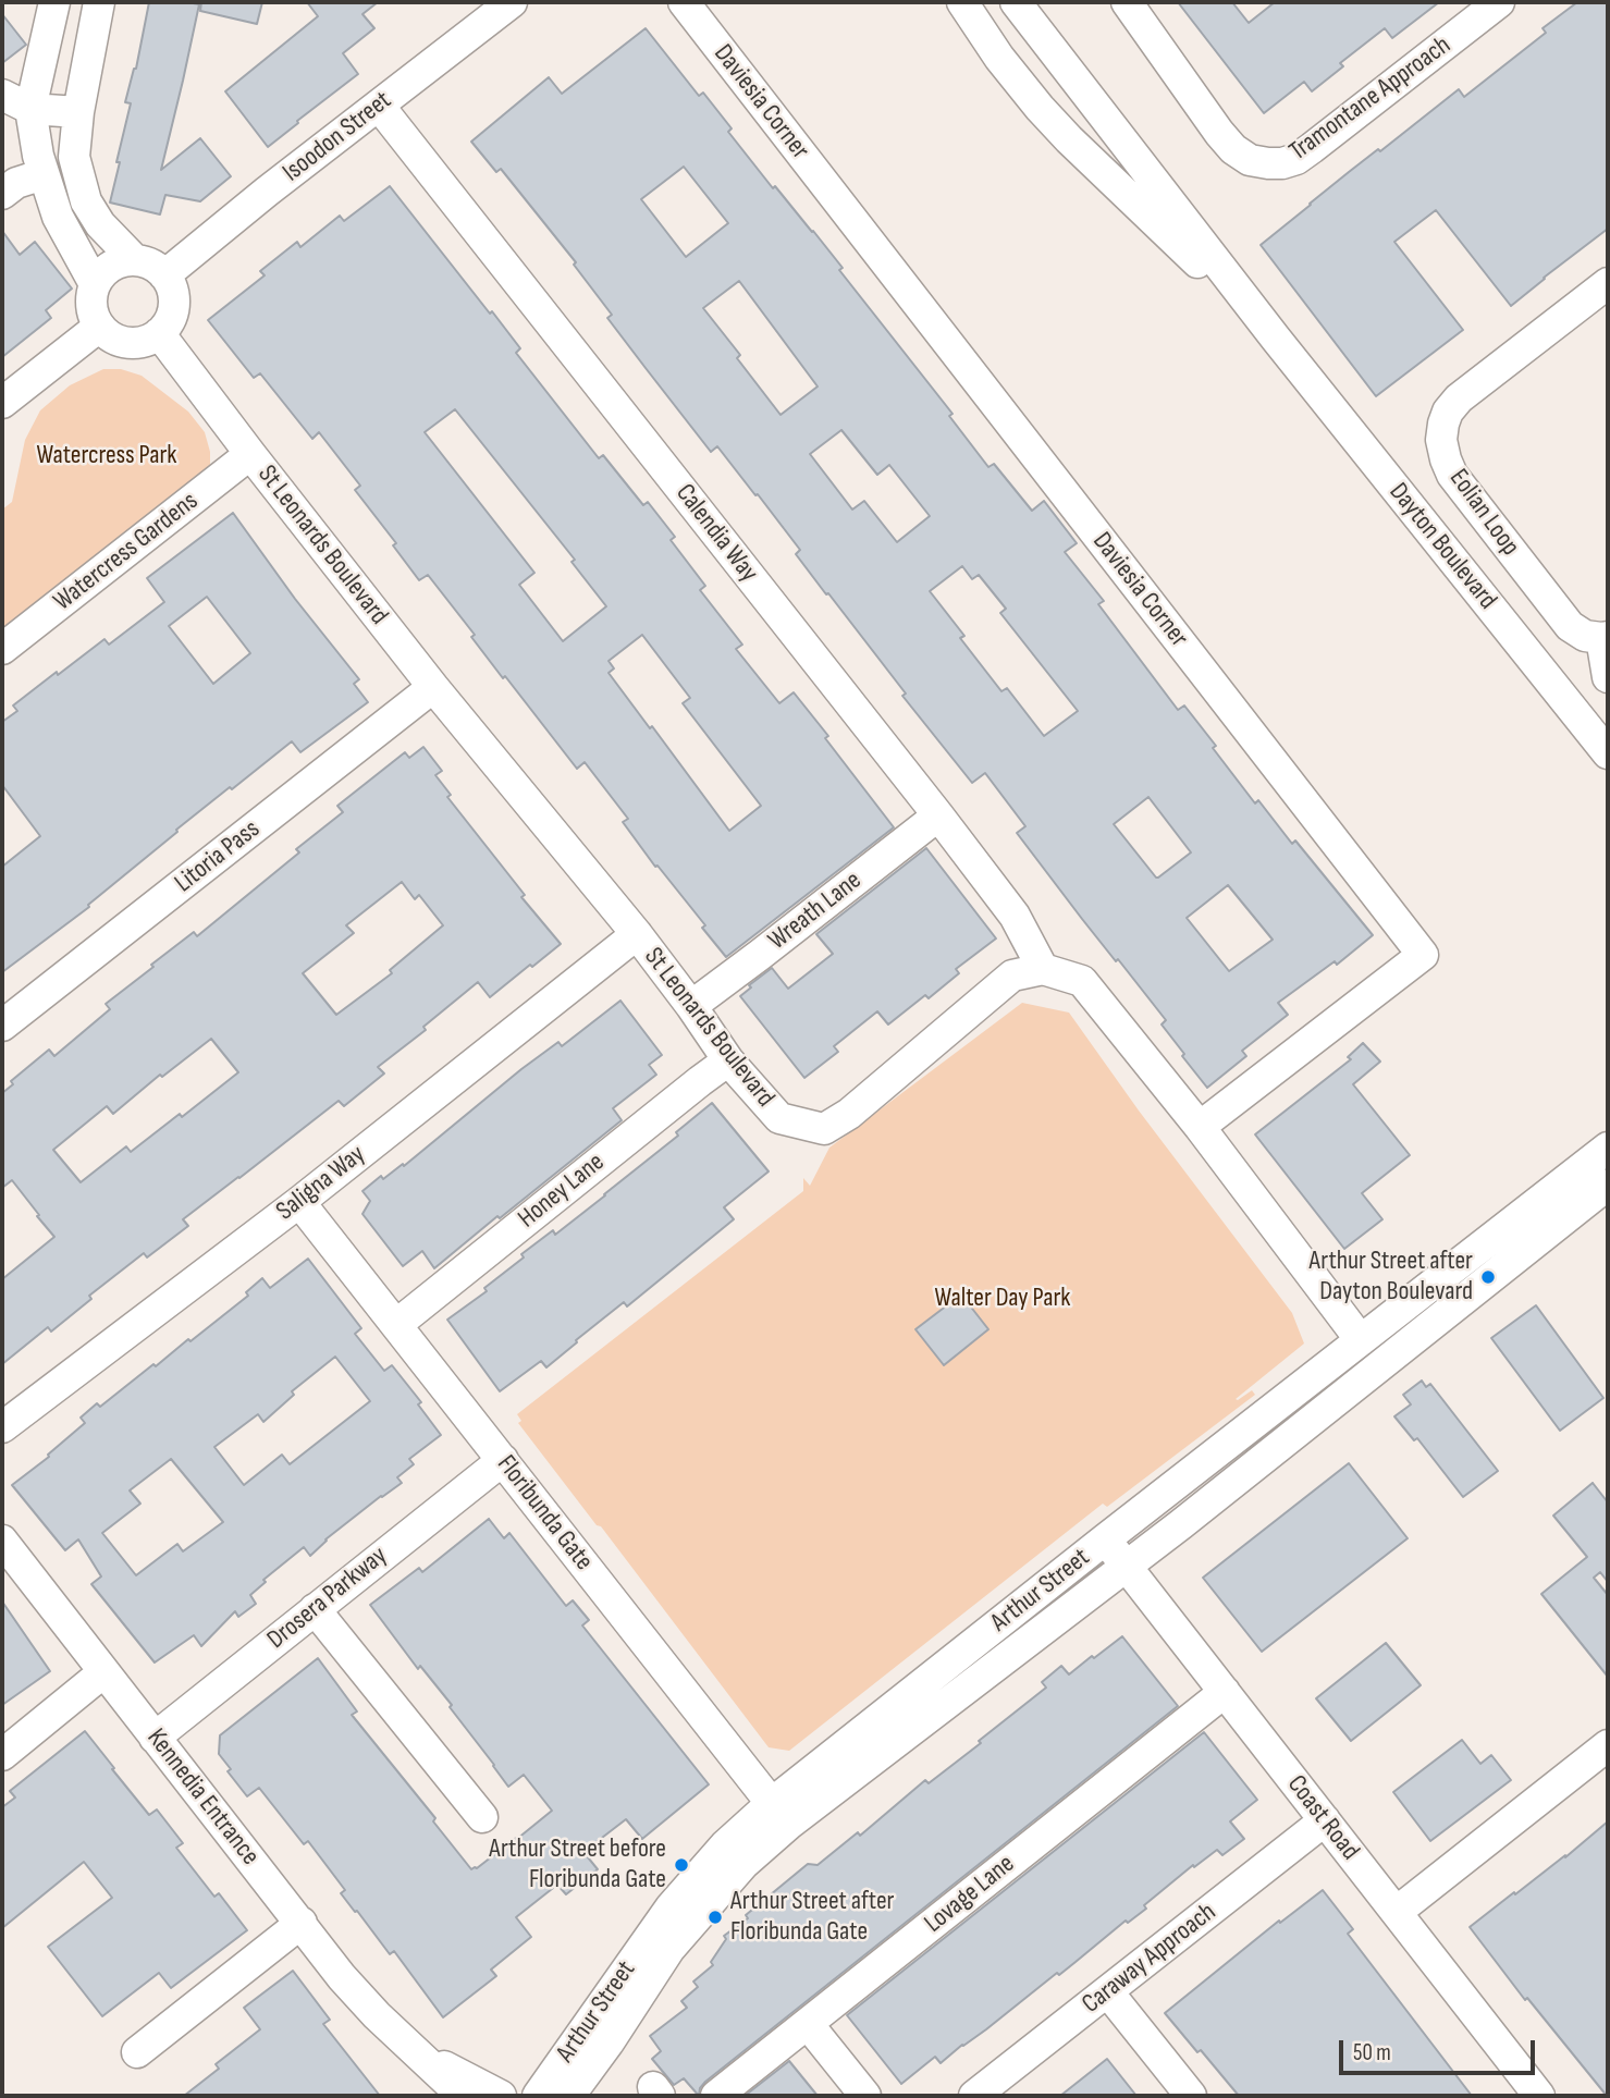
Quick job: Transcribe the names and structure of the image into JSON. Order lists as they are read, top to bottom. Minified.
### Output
{"streets":{"street":["Tramontane Approach","Daviesia Corner","Isoodon Street","Eolian Loop","Calendia Way","St Leonards Boulevard","Dayton Boulevard","Watercress Gardens","Litoria Pass","Wreath Lane","Saligna Way","Honey Lane","Floribunda Gate","Arthur Street","Drosera Parkway","Kennedia Entrance","Coast Road","Lovage Lane","Caraway Approach"]},"crossings":[["Isoodon Street","Calendia Way"],["Isoodon Street","St Leonards Boulevard"],["Calendia Way","St Leonards Boulevard"],["Calendia Way","Wreath Lane"],["St Leonards Boulevard","Watercress Gardens"],["St Leonards Boulevard","Litoria Pass"],["St Leonards Boulevard","Wreath Lane"],["St Leonards Boulevard","Saligna Way"],["St Leonards Boulevard","Honey Lane"],["Saligna Way","Floribunda Gate"],["Honey Lane","Floribunda Gate"],["Floribunda Gate","Arthur Street"],["Floribunda Gate","Drosera Parkway"],["Arthur Street","Coast Road"],["Drosera Parkway","Kennedia Entrance"],["Coast Road","Lovage Lane"],["Coast Road","Caraway Approach"]],"parks":["Watercress Park","Walter Day Park"],"places":["Arthur Street after Dayton Boulevard","Arthur Street before Floribunda Gate","Arthur Street after Floribunda Gate"],"scale_bar":"50 m"}
